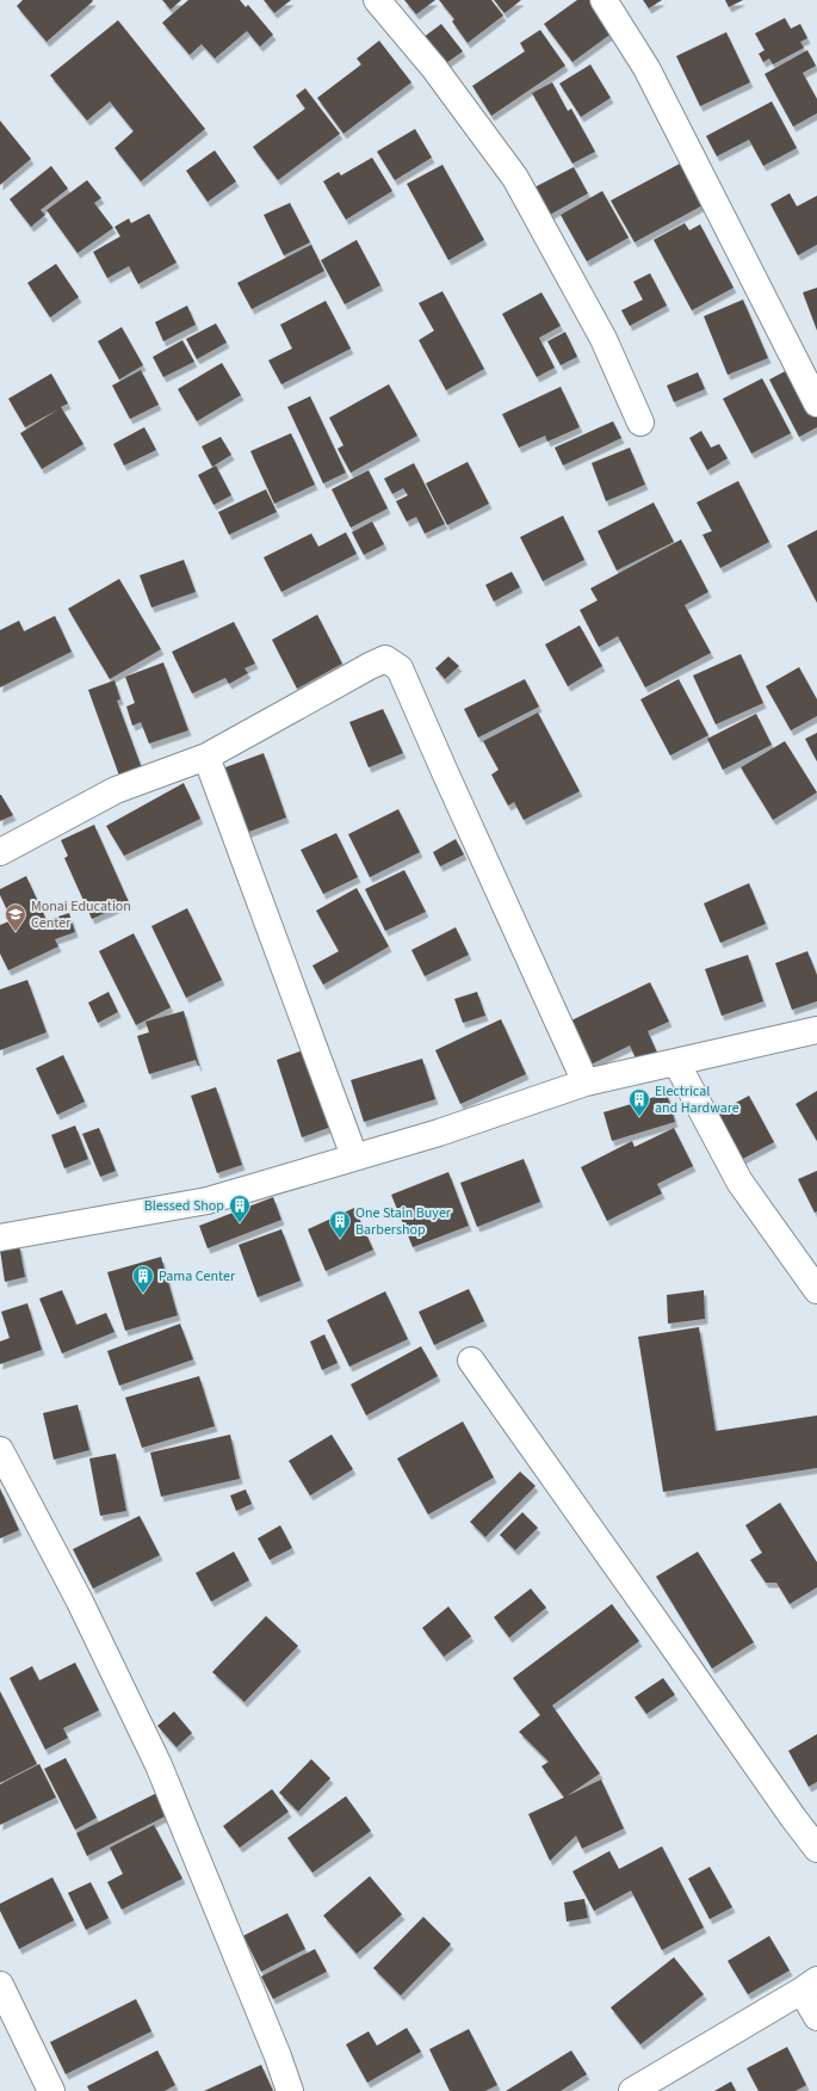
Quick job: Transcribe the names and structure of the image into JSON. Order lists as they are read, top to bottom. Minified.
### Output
{"places":{"school or university":["Monai Education Center"],"building":["Electrical and Hardware","Blessed Shop","One Stain Buyer Barbershop","Pama Center"]}}
